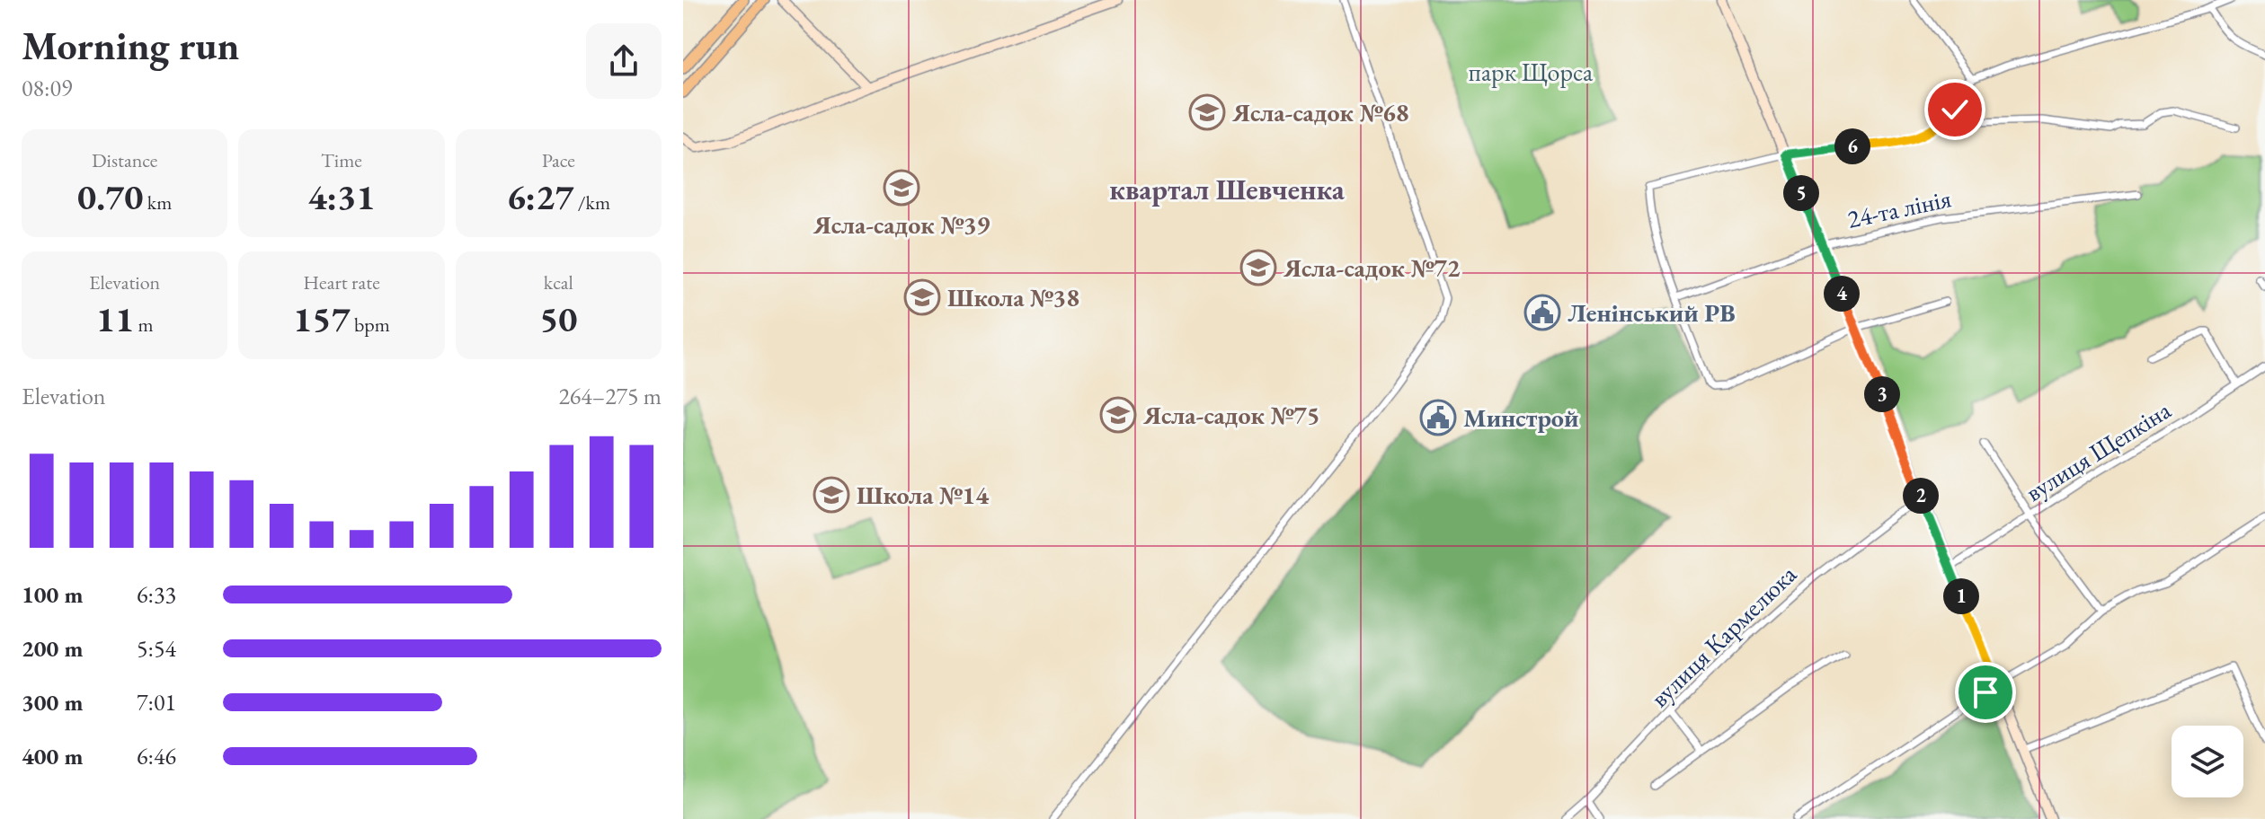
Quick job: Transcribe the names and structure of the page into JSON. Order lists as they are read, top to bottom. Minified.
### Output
{"streets":{"street":["24-та лінія","вулиця Щепкіна","вулиця Кармелюка"]},"districts":["квартал Шевченка"],"parks":["парк Щорса"],"places":{"school or university":["Ясла-садок №68","Ясла-садок №39","Ясла-садок №72","Школа №38","Ясла-садок №75","Школа №14"],"public building":["Ленінський РВ","Минстрой"]},"page":{"heading":["Morning run","08:09"],"stats":[["Distance","0.70 km"],["Time","4:31"],["Pace","6:27 /km"],["Elevation","11 m"],["Heart rate","157 bpm"],["kcal","50"]],"pins":["6","5","4","3","2","1"],"chart":["Elevation","264–275 m"],"list":[{"name":"100 m","note":"6:33"},{"name":"200 m","note":"5:54"},{"name":"300 m","note":"7:01"},{"name":"400 m","note":"6:46"}]}}
